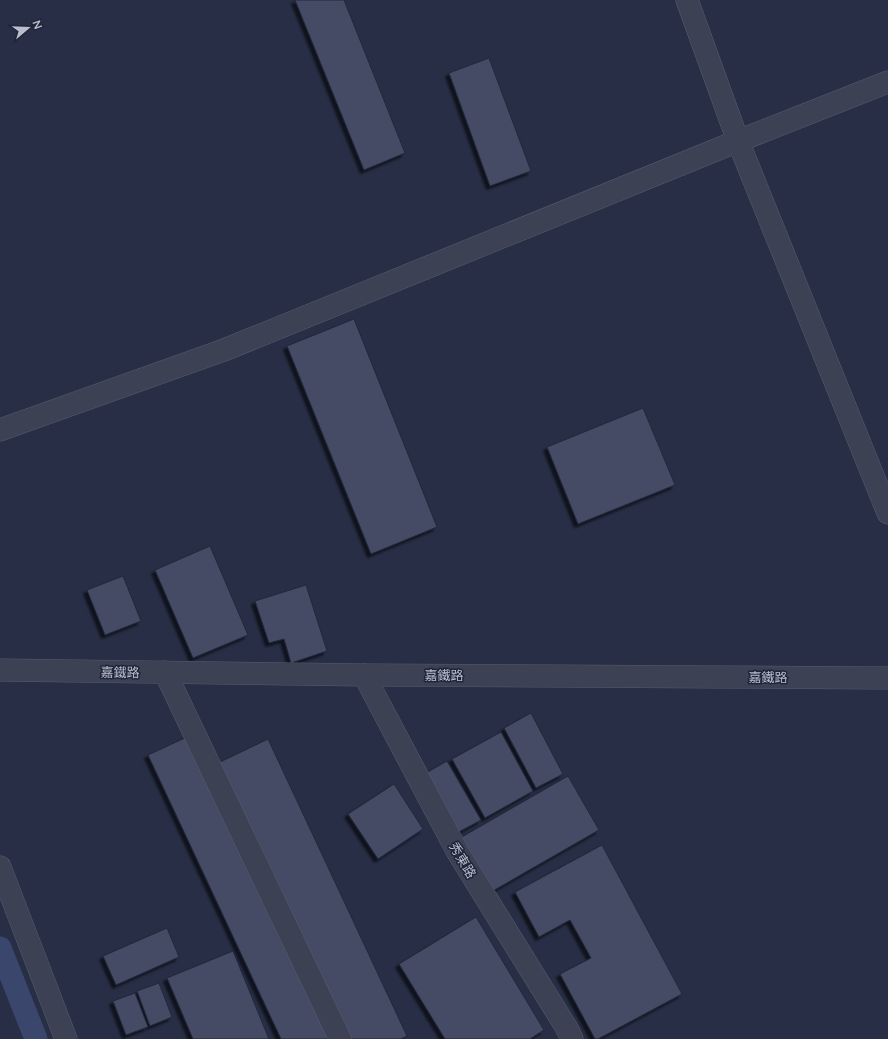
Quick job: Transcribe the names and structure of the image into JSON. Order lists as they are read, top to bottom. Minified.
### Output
{"streets":{"street":["嘉鐵路","秀東路"]},"crossings":[["嘉鐵路","秀東路"]],"north":"right"}
